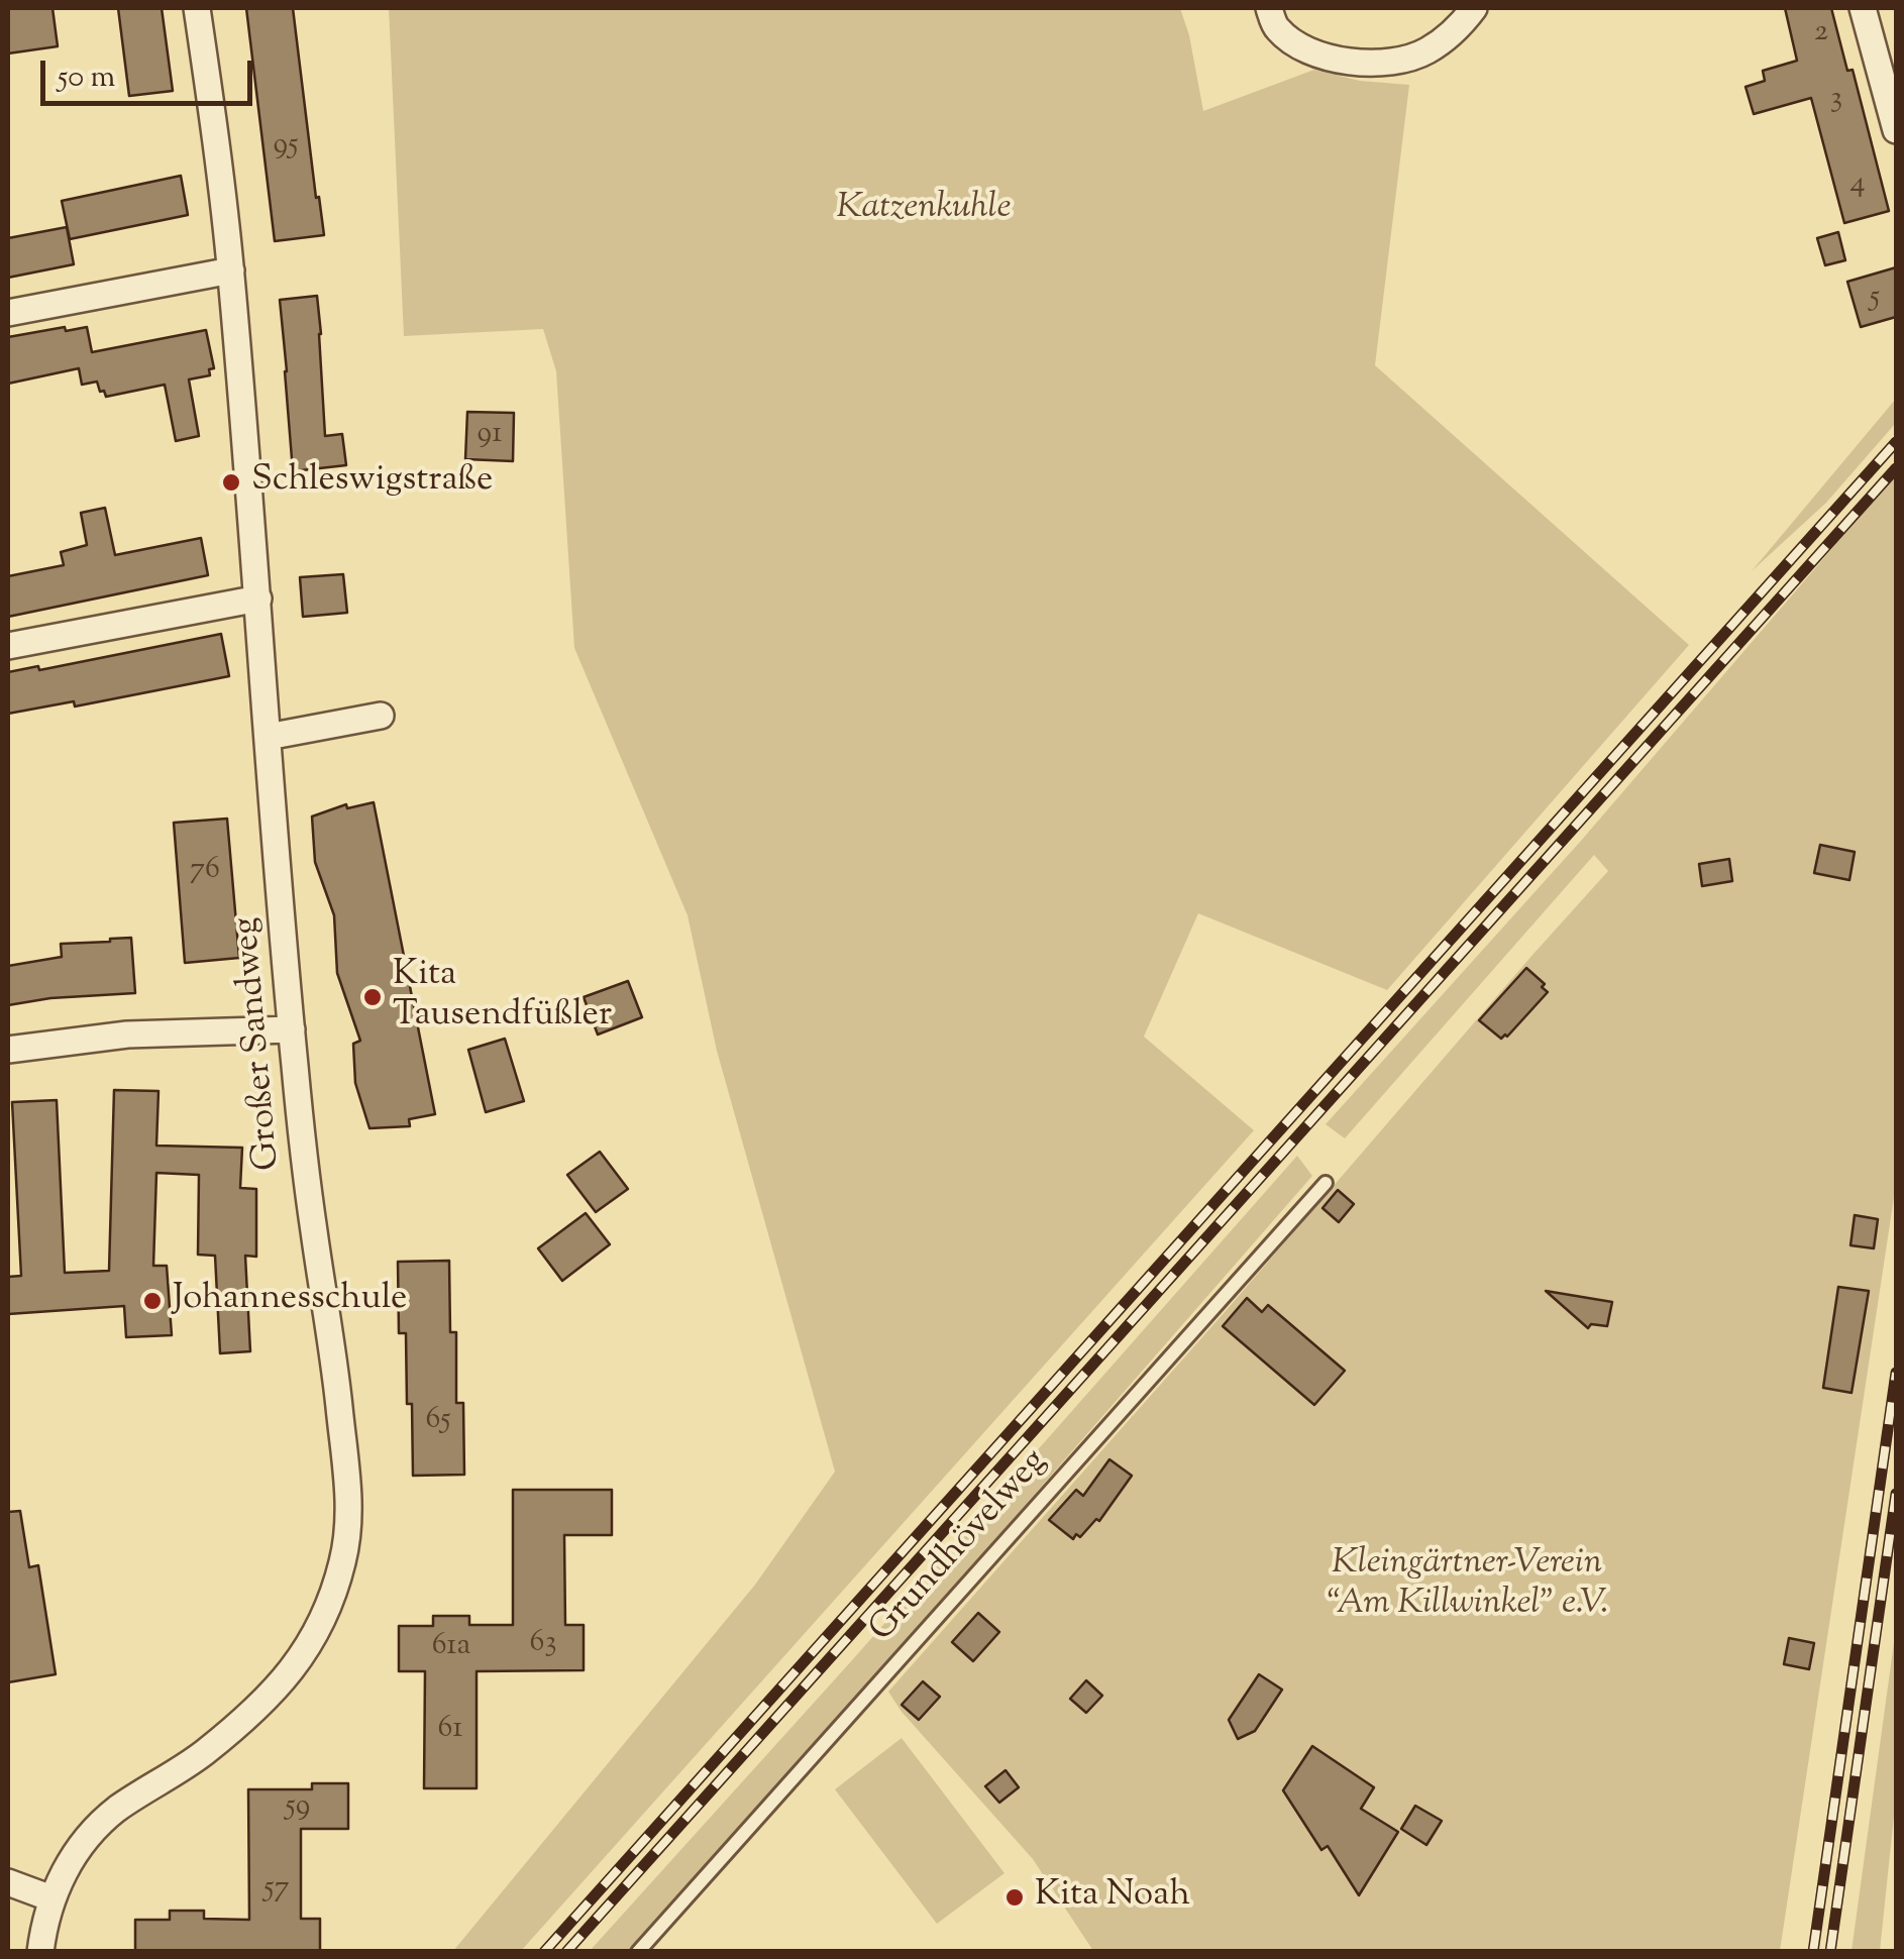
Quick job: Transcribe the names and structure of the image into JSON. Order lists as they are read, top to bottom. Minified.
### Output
{"streets":{"street":["Großer Sandweg"],"lane":["Grundhövelweg"]},"parks":["Katzenkuhle","Kleingärtner-Verein “Am Killwinkel” e.V."],"places":["Schleswigstraße","Kita Tausendfüßler","Johannesschule","Kita Noah"],"house_numbers":["2","3","95","4","5","91","76","65","63","61a","61","59","57"],"scale_bar":"50 m"}
